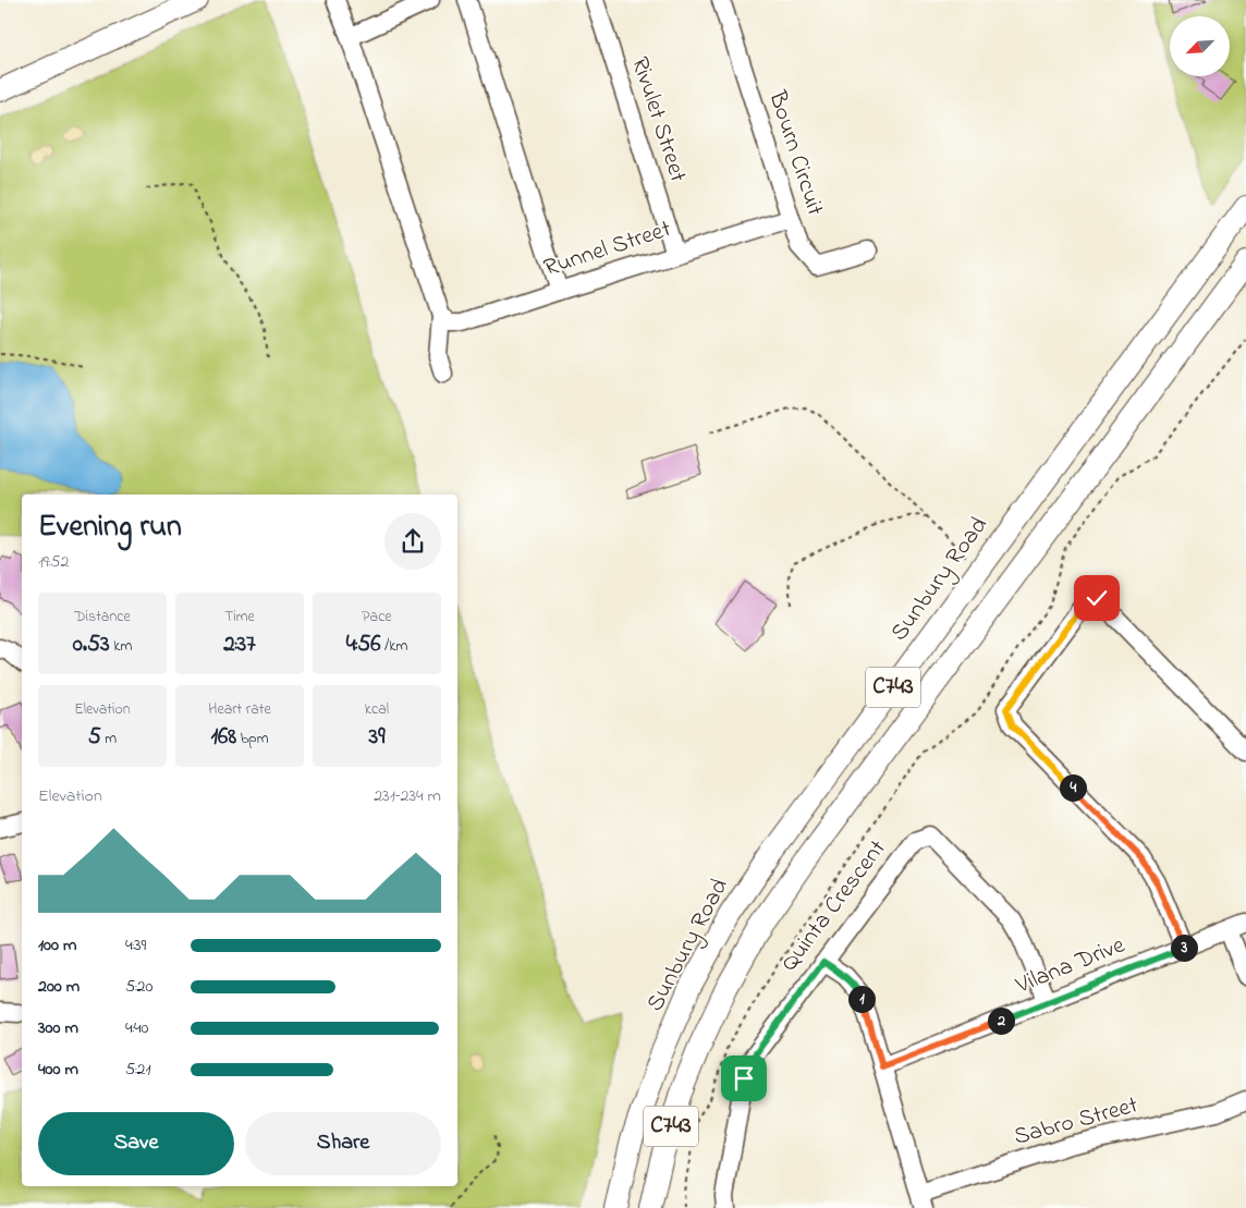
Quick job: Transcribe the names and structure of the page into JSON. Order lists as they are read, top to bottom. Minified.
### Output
{"streets":{"main road":["Sunbury Road","C743"],"street":["Rivulet Street","Bourn Circuit","Runnel Street","Quinta Crescent","Vilana Drive","Sabro Street"]},"crossings":[["Rivulet Street","Runnel Street"],["Bourn Circuit","Runnel Street"],["Quinta Crescent","Vilana Drive"]],"north":"bottom left","page":{"heading":["Evening run","19:52"],"stats":[["Distance","0.53 km"],["Time","2:37"],["Pace","4:56 /km"],["Elevation","5 m"],["Heart rate","168 bpm"],["kcal","39"]],"chart":["Elevation","231–234 m"],"pins":["4","3","1","2"],"list":[{"name":"100 m","note":"4:39"},{"name":"200 m","note":"5:20"},{"name":"300 m","note":"4:40"},{"name":"400 m","note":"5:21"}],"buttons":["Save","Share"]}}
